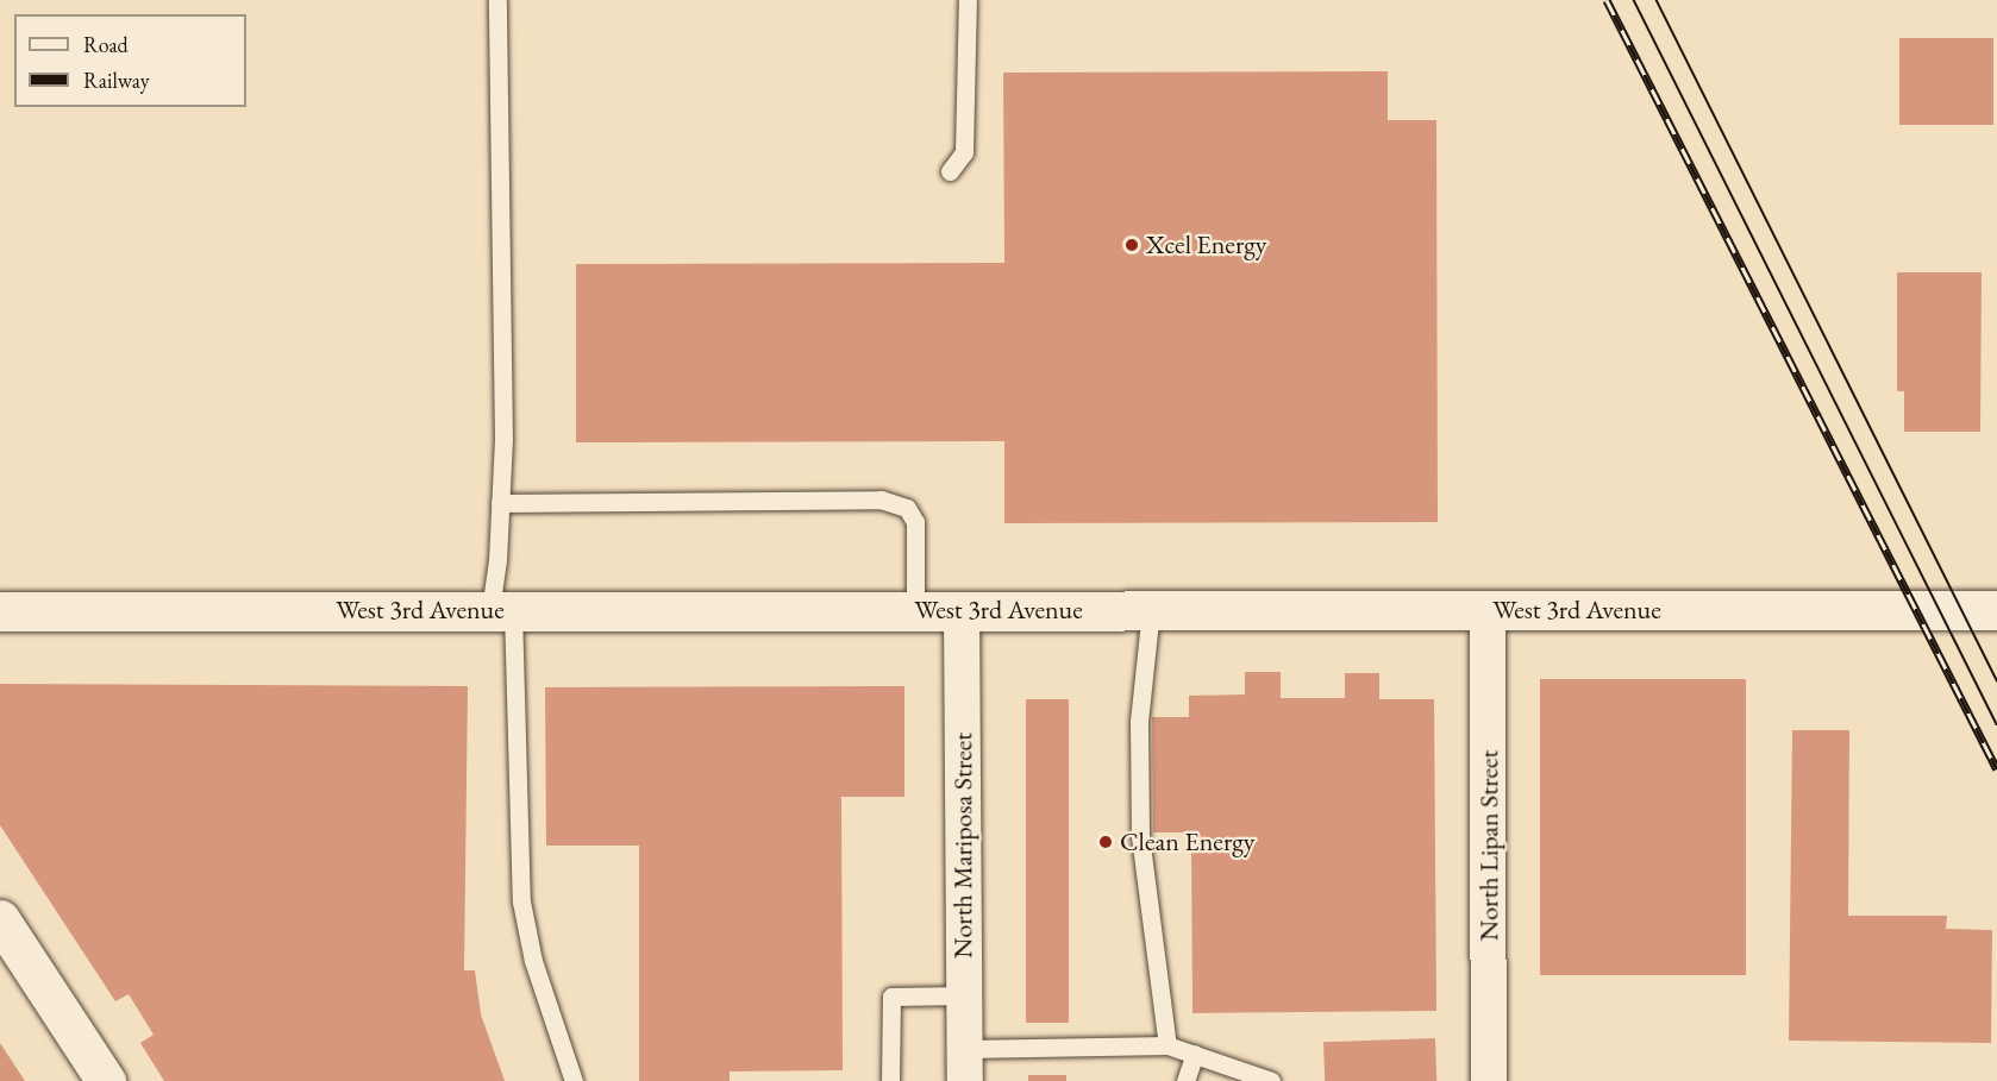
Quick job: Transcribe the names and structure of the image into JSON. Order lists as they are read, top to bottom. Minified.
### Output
{"streets":{"street":["West 3rd Avenue","North Mariposa Street","North Lipan Street"]},"crossings":[["West 3rd Avenue","North Mariposa Street"],["West 3rd Avenue","North Lipan Street"]],"places":["Xcel Energy","Clean Energy"],"legend":["Road","Railway"]}
